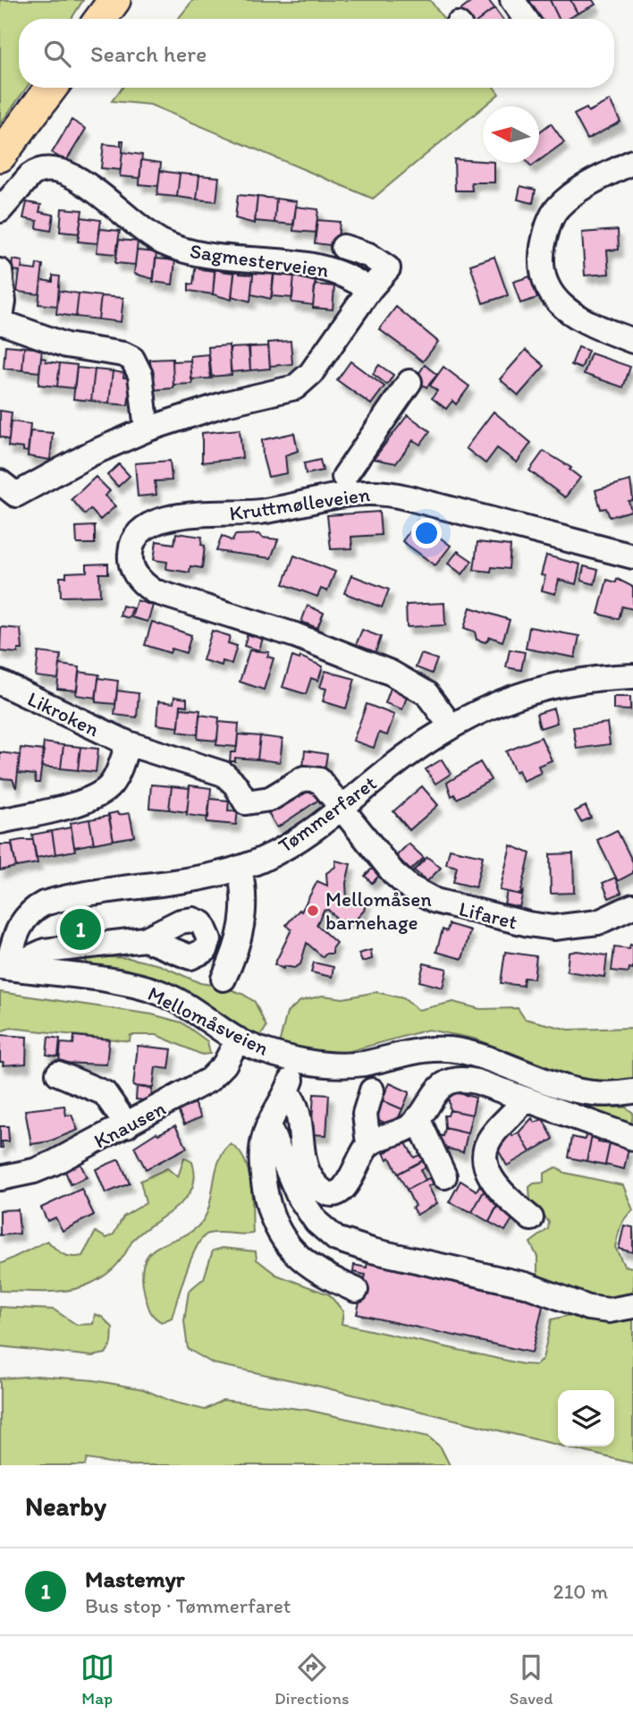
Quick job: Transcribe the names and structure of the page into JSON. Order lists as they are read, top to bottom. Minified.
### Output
{"streets":{"street":["Sagmesterveien","Kruttmølleveien","Likroken","Tømmerfaret","Lifaret","Mellomåsveien","Knausen"]},"crossings":[["Kruttmølleveien","Tømmerfaret"],["Likroken","Lifaret"],["Tømmerfaret","Lifaret"],["Tømmerfaret","Mellomåsveien"],["Mellomåsveien","Knausen"]],"places":["Mellomåsen barnehage"],"north":"left","page":{"search":"Search here","pins":"1","heading":"Nearby","list":[{"mark":"1","name":"Mastemyr","note":"Bus stop · Tømmerfaret","value":"210 m"}],"nav":["Map","Directions","Saved"]}}
